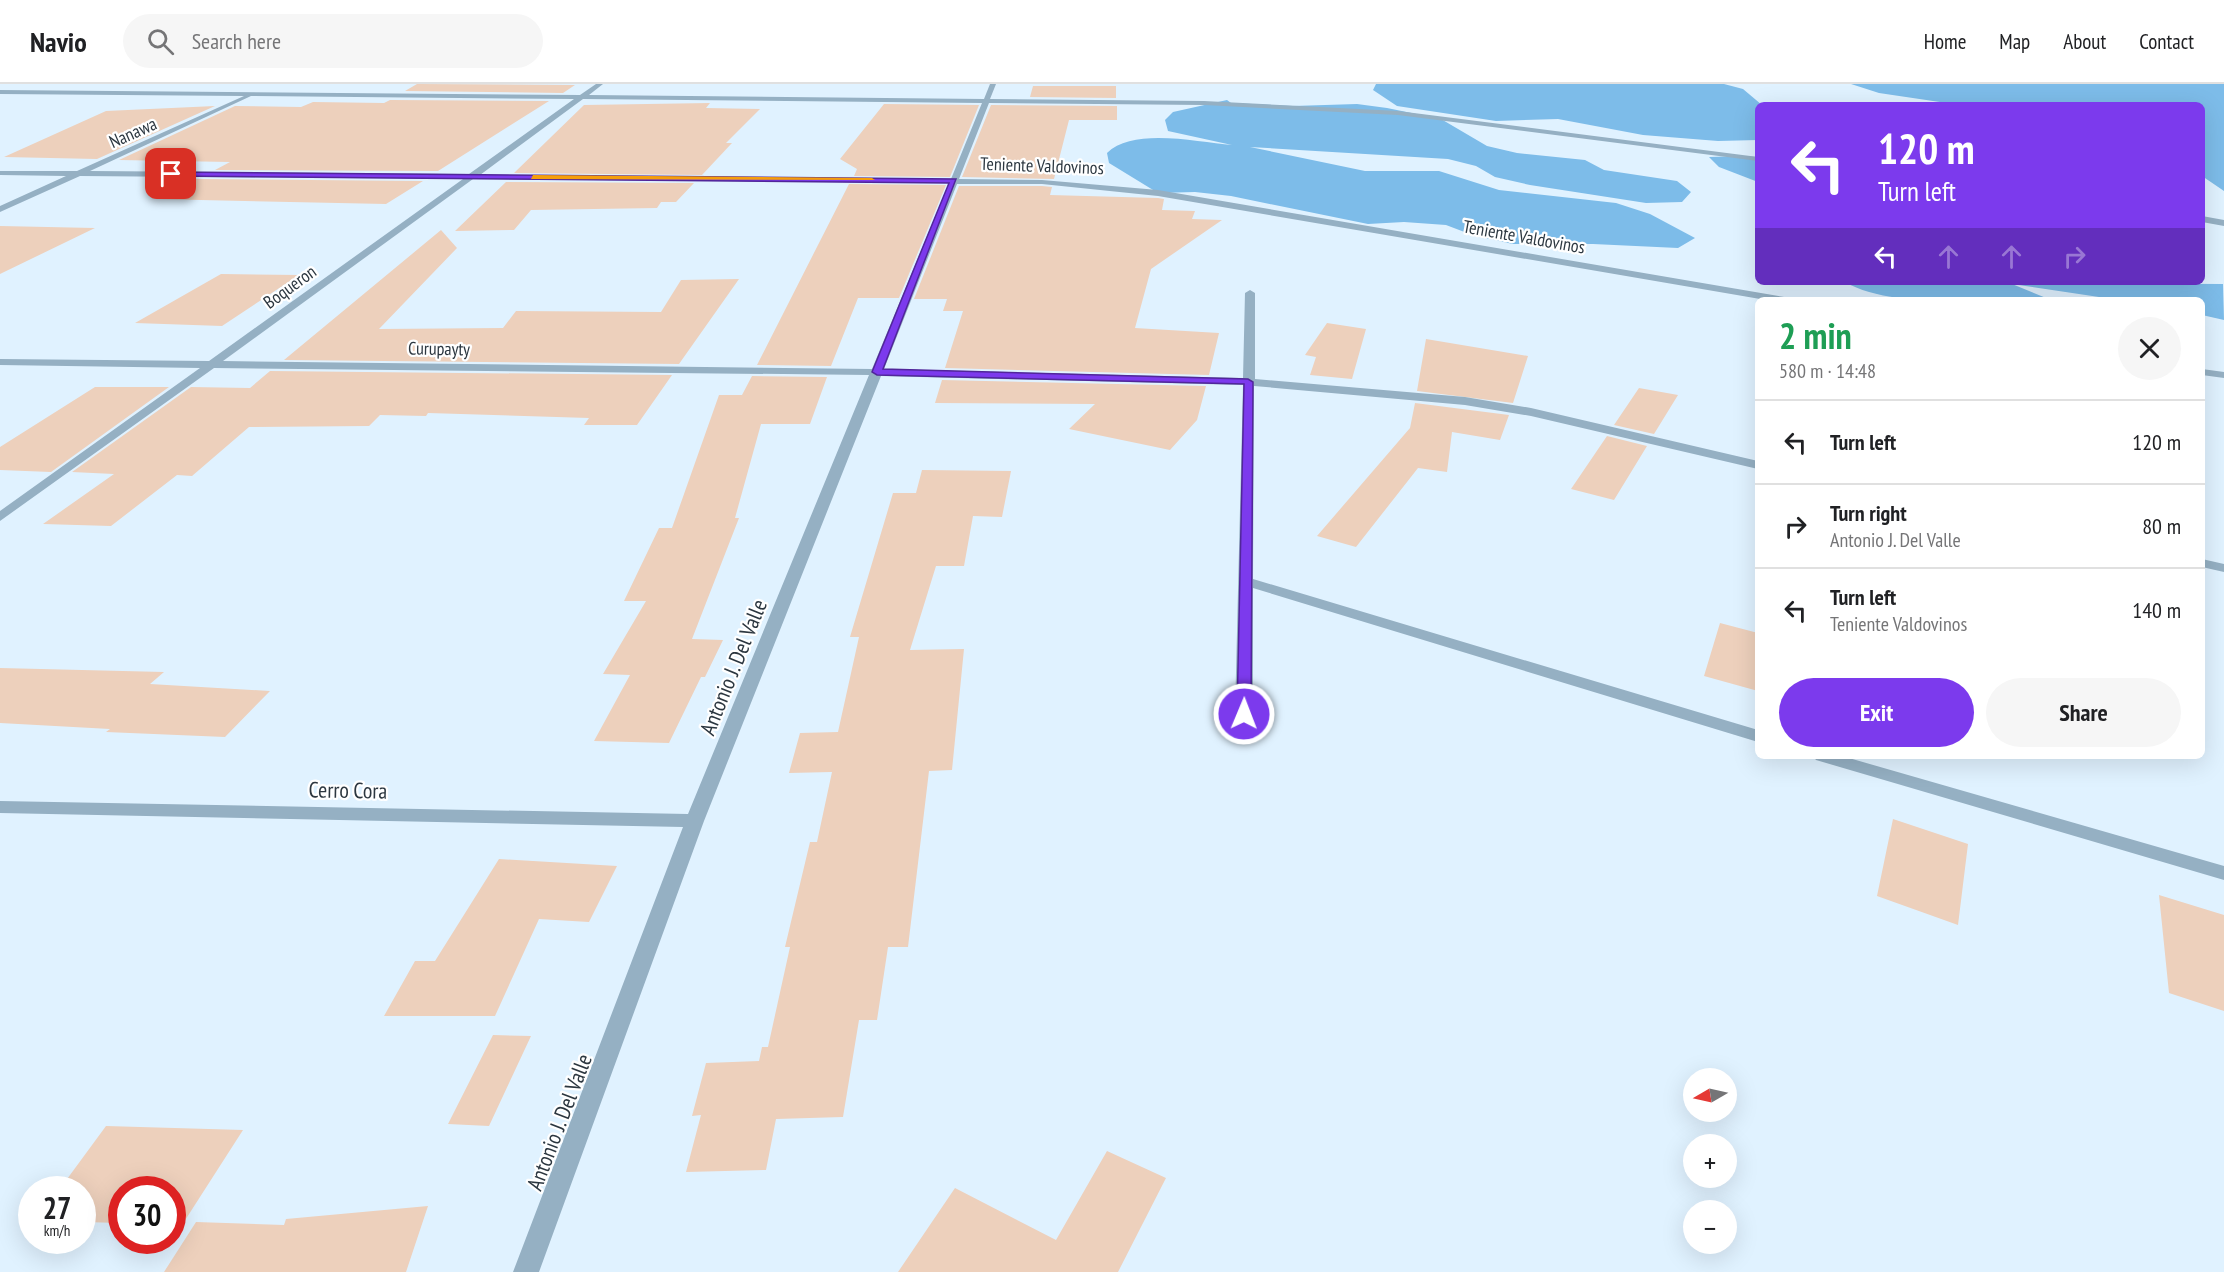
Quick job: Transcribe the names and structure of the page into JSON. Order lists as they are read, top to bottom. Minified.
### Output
{"streets":{"street":["Nanawa","Teniente Valdovinos","Boqueron","Curupayty","Antonio J. Del Valle","Cerro Cora"]},"crossings":[["Nanawa","Teniente Valdovinos"],["Teniente Valdovinos","Boqueron"],["Teniente Valdovinos","Antonio J. Del Valle"],["Boqueron","Curupayty"],["Curupayty","Antonio J. Del Valle"],["Antonio J. Del Valle","Cerro Cora"]],"north":"left","page":{"header":"Navio","search":"Search here","nav":["Home","Map","About","Contact"],"turn":["120 m","Turn left"],"heading":["2 min","580 m · 14:48"],"list":[{"name":"Turn left","value":"120 m"},{"name":"Turn right","note":"Antonio J. Del Valle","value":"80 m"},{"name":"Turn left","note":"Teniente Valdovinos","value":"140 m"}],"buttons":["Exit","Share"],"map_buttons":["+","−"],"speed":"27 km/h","limit":"30"}}
